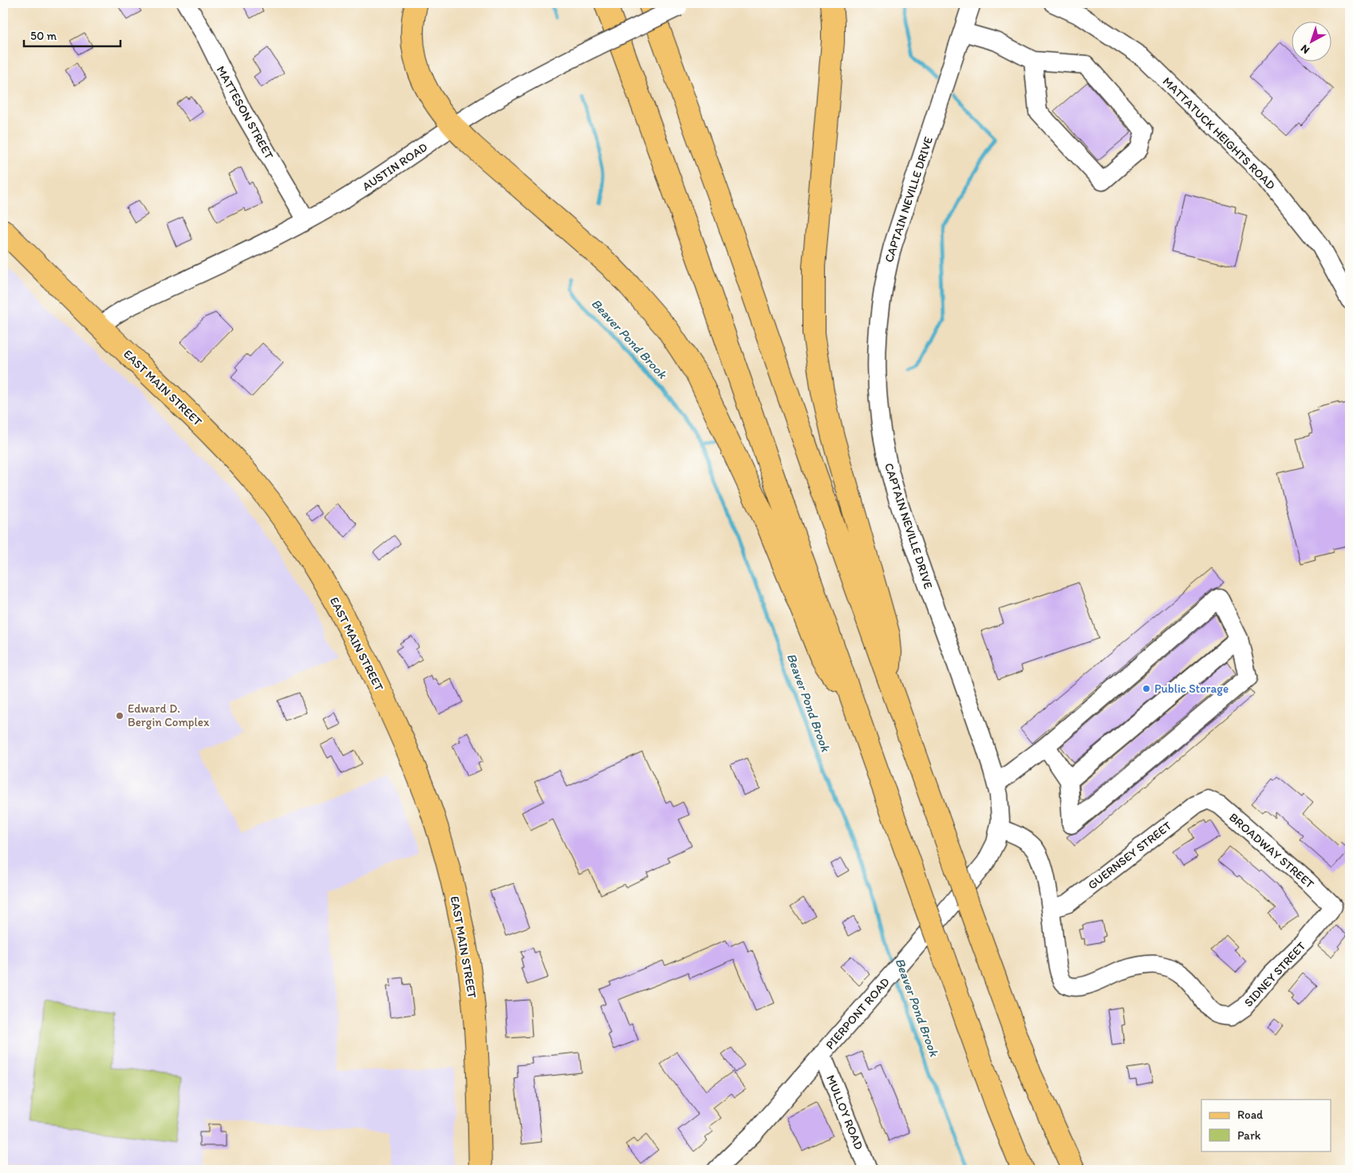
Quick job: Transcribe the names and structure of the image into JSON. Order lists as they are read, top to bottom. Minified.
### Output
{"streets":{"main road":["EAST MAIN STREET"],"street":["MATTESON STREET","MATTATUCK HEIGHTS ROAD","AUSTIN ROAD","CAPTAIN NEVILLE DRIVE","BROADWAY STREET","GUERNSEY STREET","SIDNEY STREET","PIERPONT ROAD","MULLOY ROAD"]},"crossings":[["MATTESON STREET","AUSTIN ROAD"],["AUSTIN ROAD","EAST MAIN STREET"],["CAPTAIN NEVILLE DRIVE","PIERPONT ROAD"],["BROADWAY STREET","GUERNSEY STREET"],["BROADWAY STREET","SIDNEY STREET"],["GUERNSEY STREET","SIDNEY STREET"],["PIERPONT ROAD","MULLOY ROAD"]],"water":["Beaver Pond Brook"],"places":["Public Storage","Edward D. Bergin Complex"],"legend":["Road","Park"],"scale_bar":"50 m","north":"bottom left"}
